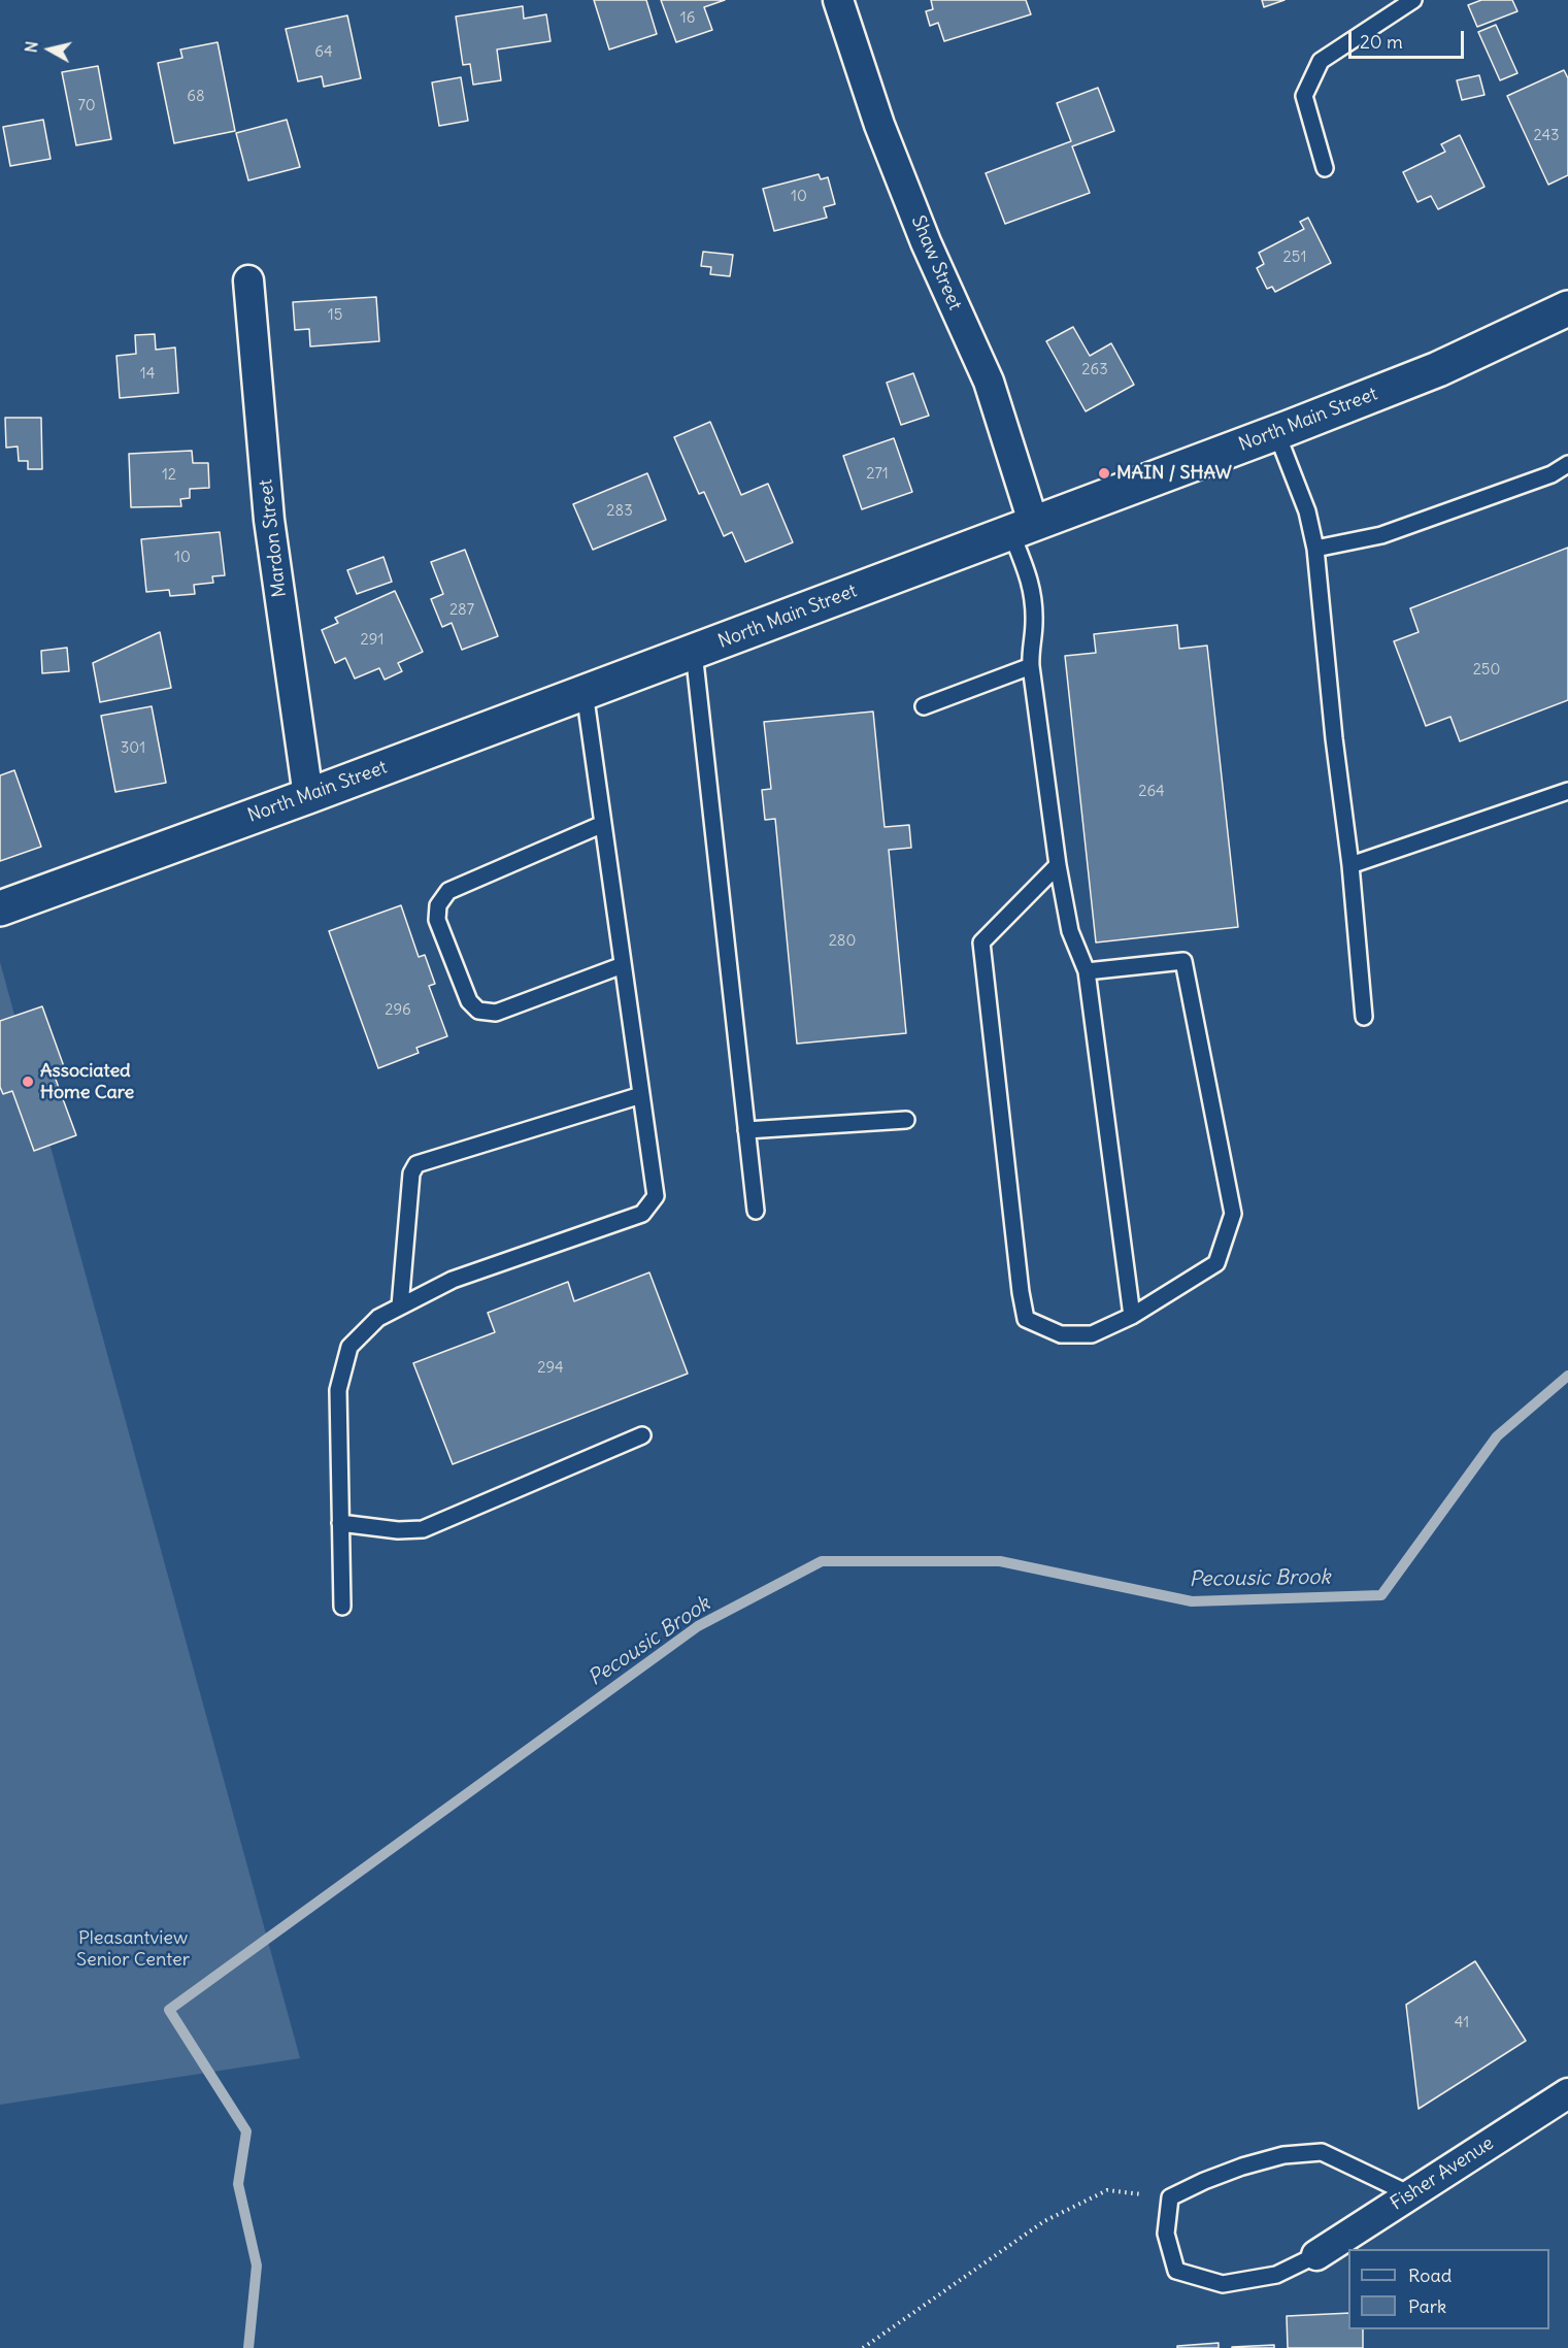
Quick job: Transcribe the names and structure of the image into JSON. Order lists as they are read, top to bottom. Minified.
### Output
{"streets":{"main road":["North Main Street"],"street":["Shaw Street","Mardon Street","Fisher Avenue"]},"crossings":[["Shaw Street","North Main Street"],["North Main Street","Mardon Street"]],"water":["Pecousic Brook"],"parks":["Pleasantview Senior Center"],"places":["MAIN / SHAW","Associated Home Care"],"house_numbers":["16","64","68","70","243","10","251","15","263","14","271","12","283","10","287","291","250","301","264","280","296","294","41"],"legend":["Road","Park"],"scale_bar":"20 m","north":"left"}
